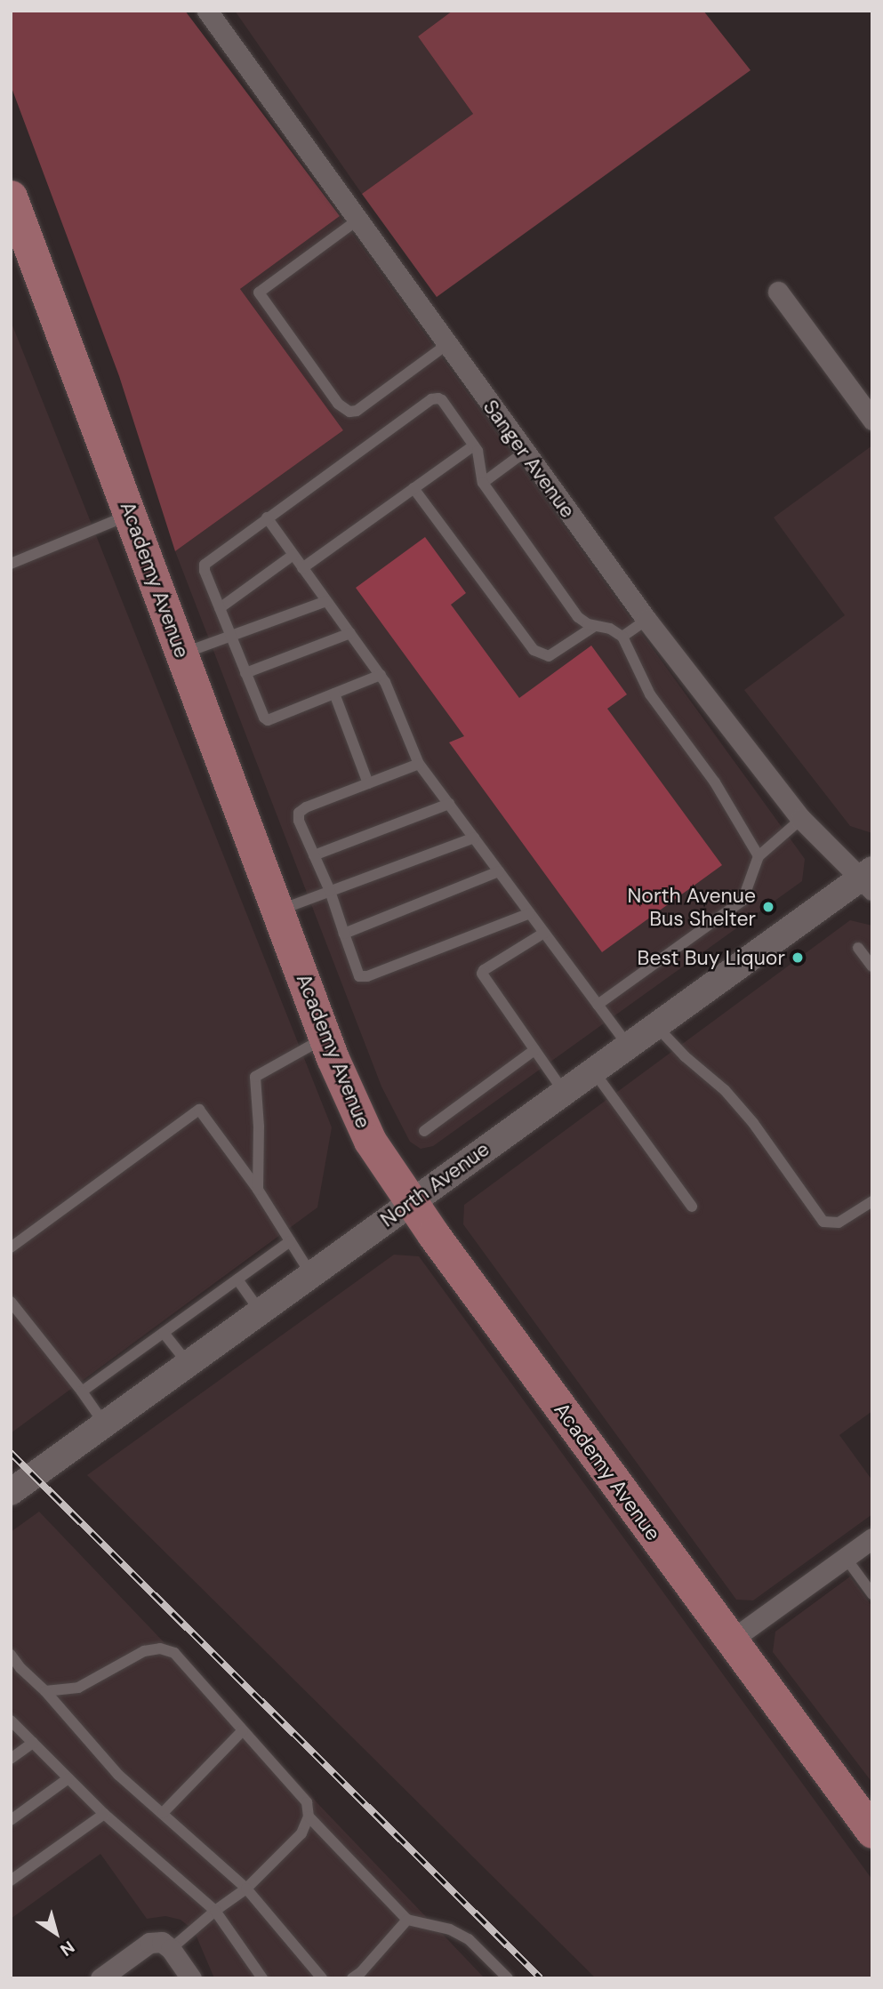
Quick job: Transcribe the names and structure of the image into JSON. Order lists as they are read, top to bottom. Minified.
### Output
{"streets":{"main road":["Academy Avenue"],"street":["Sanger Avenue","North Avenue"]},"crossings":[["Sanger Avenue","North Avenue"],["Academy Avenue","North Avenue"]],"places":["North Avenue Bus Shelter","Best Buy Liquor"],"north":"bottom right"}
